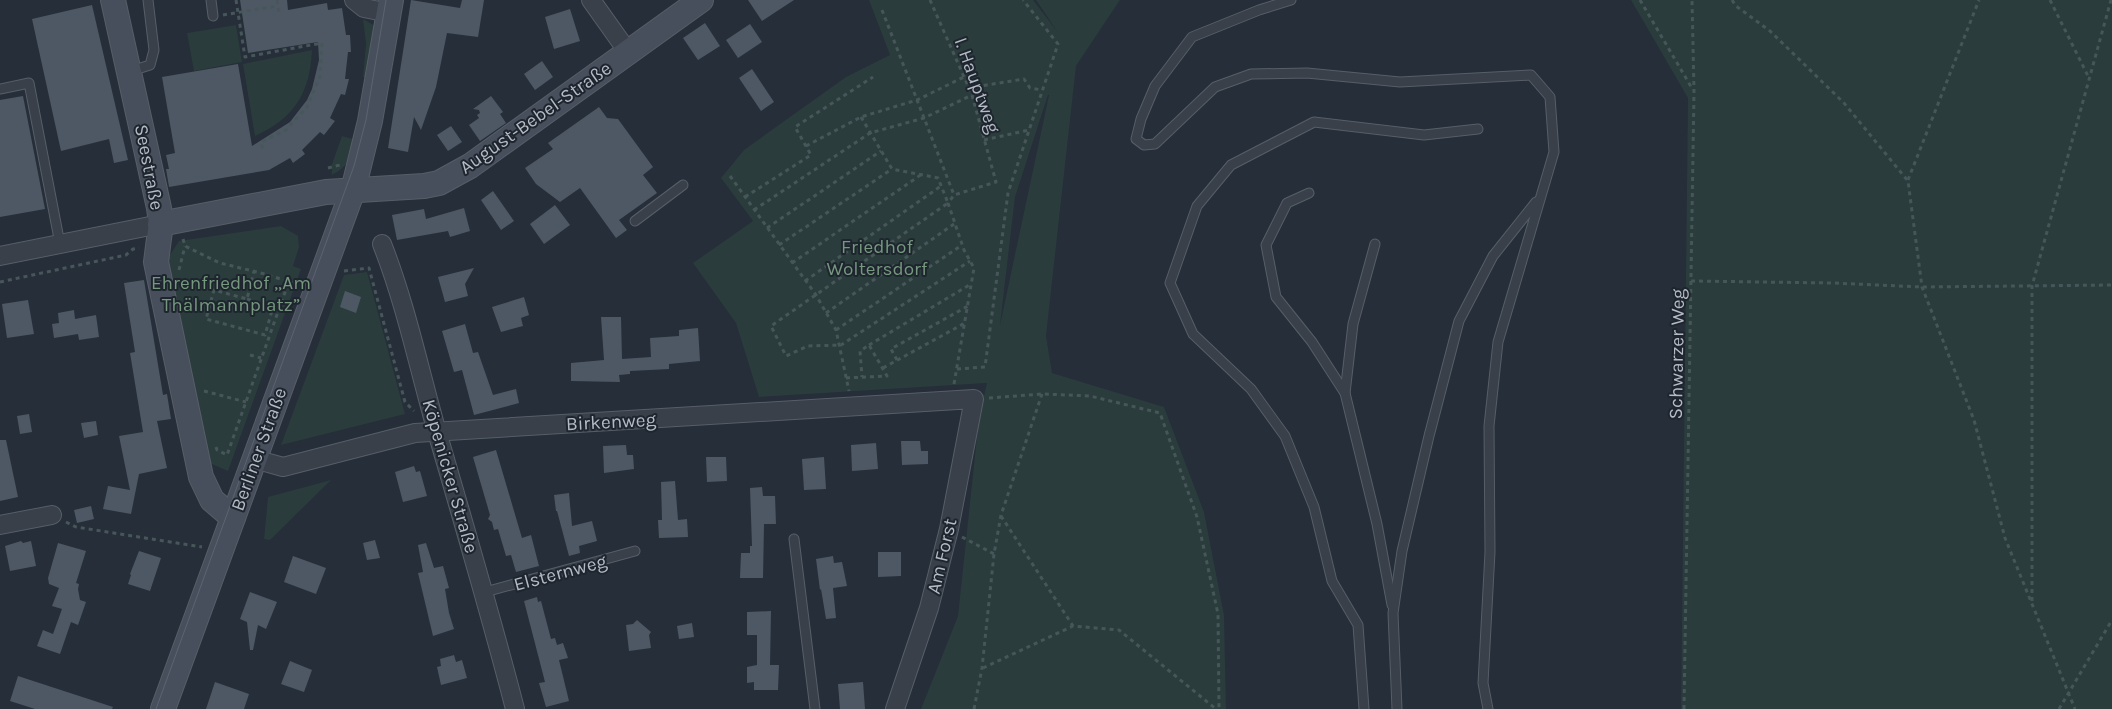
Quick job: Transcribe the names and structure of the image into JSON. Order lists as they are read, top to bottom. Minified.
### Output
{"streets":{"street":["August-Bebel-Straße","Seestraße","Birkenweg","Berliner Straße","Köpenicker Straße","Am Forst"],"lane":["Elsternweg"],"path":["I. Hauptweg","Schwarzer Weg"]},"crossings":[["August-Bebel-Straße","Seestraße"],["August-Bebel-Straße","Berliner Straße"],["Seestraße","Berliner Straße"],["Birkenweg","Berliner Straße"],["Birkenweg","Köpenicker Straße"],["Birkenweg","Am Forst"],["Köpenicker Straße","Elsternweg"]],"parks":["Friedhof Woltersdorf","Ehrenfriedhof „Am Thälmannplatz”"]}
